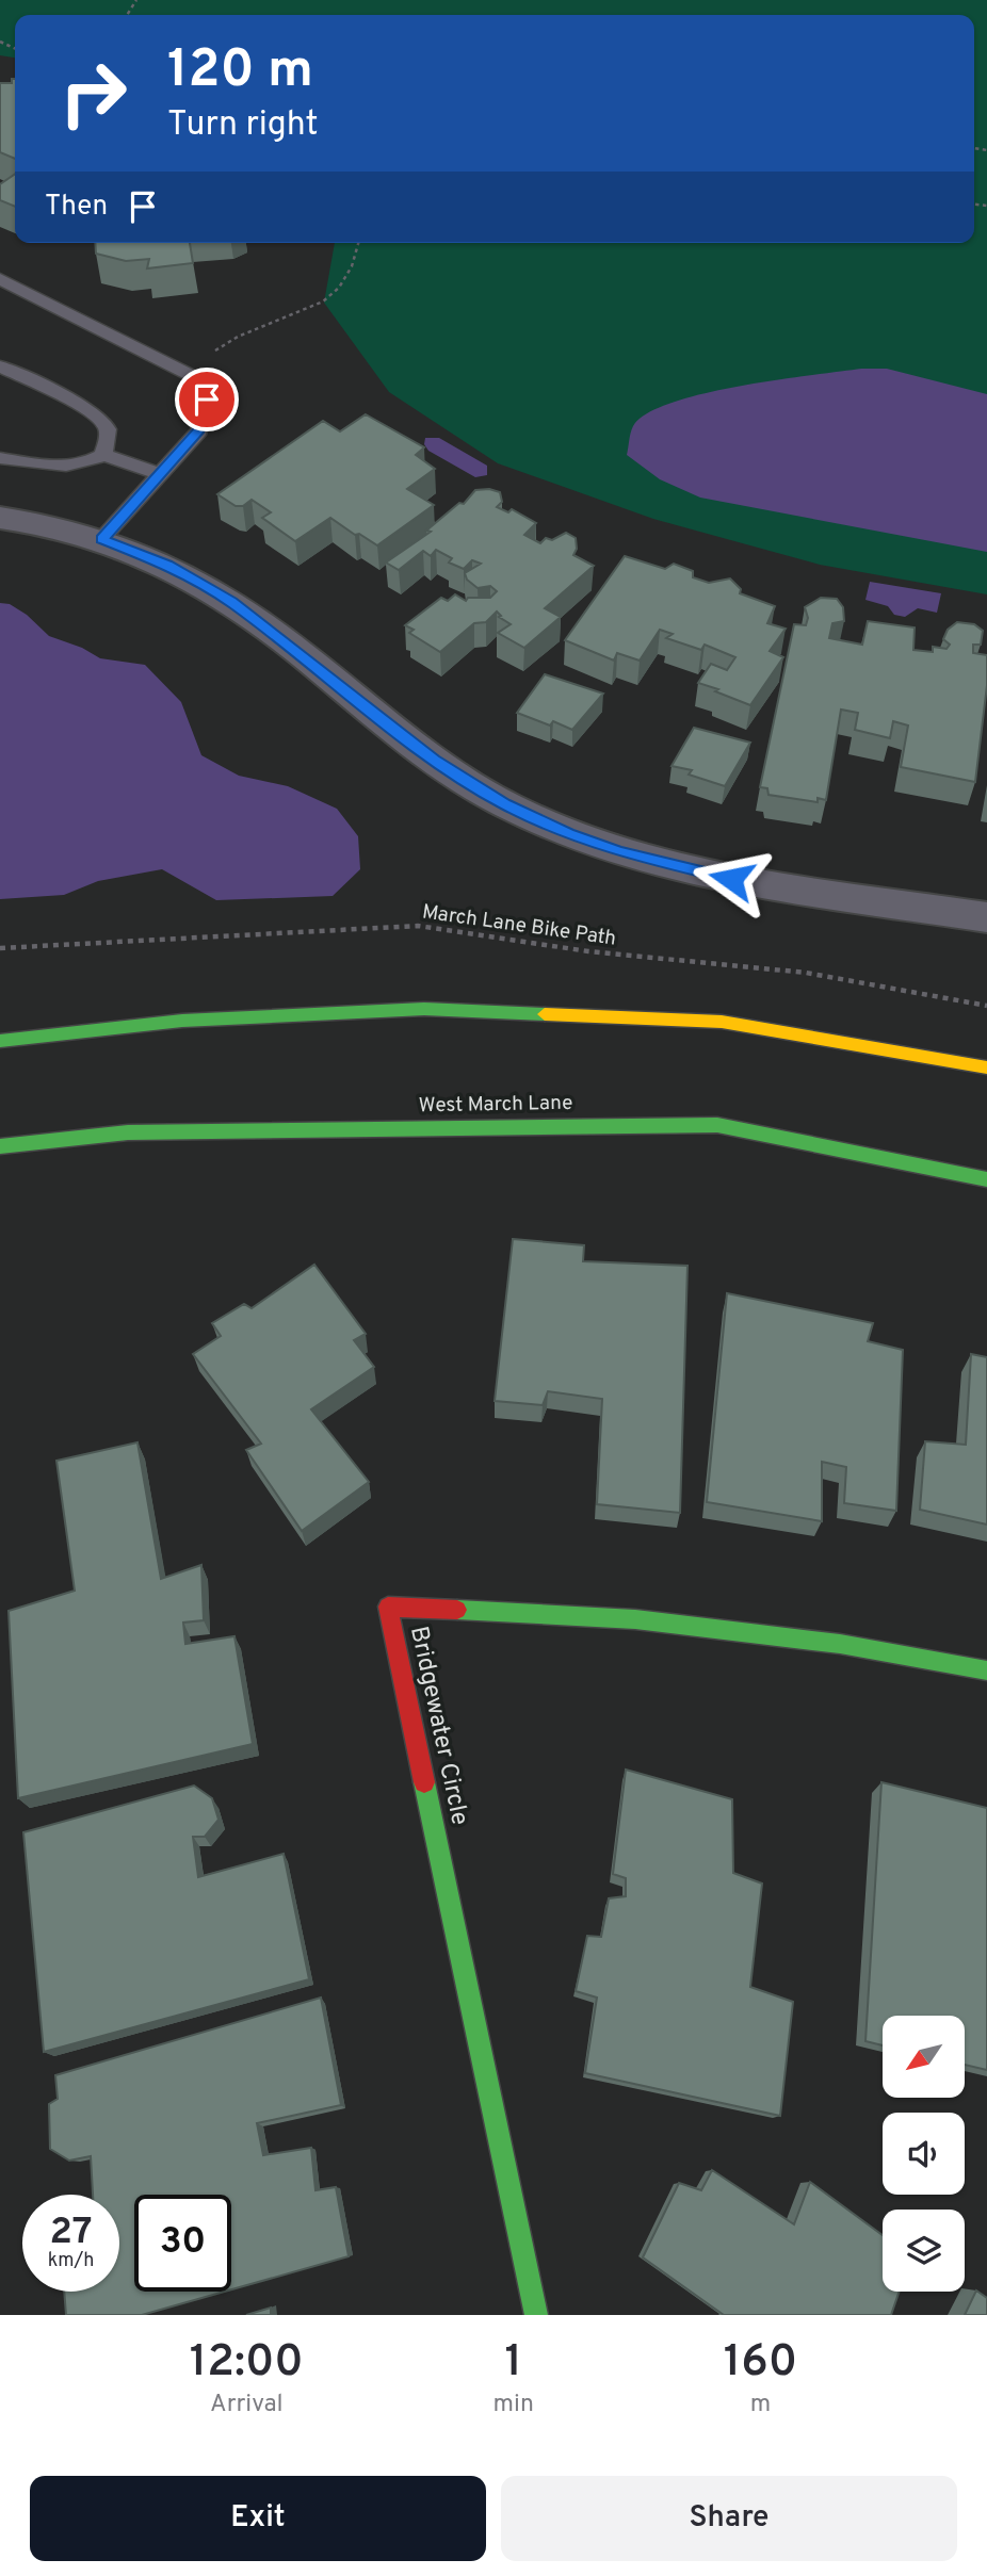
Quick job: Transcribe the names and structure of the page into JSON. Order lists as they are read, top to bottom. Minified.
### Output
{"streets":{"main road":["West March Lane","Bridgewater Circle"],"path":["March Lane Bike Path"]},"north":"bottom left","page":{"turn":["120 m","Turn right"],"then":"Then","speed":"27 km/h","limit":"30","eta":["12:00","Arrival","1","min","160","m"],"buttons":["Exit","Share"]}}
